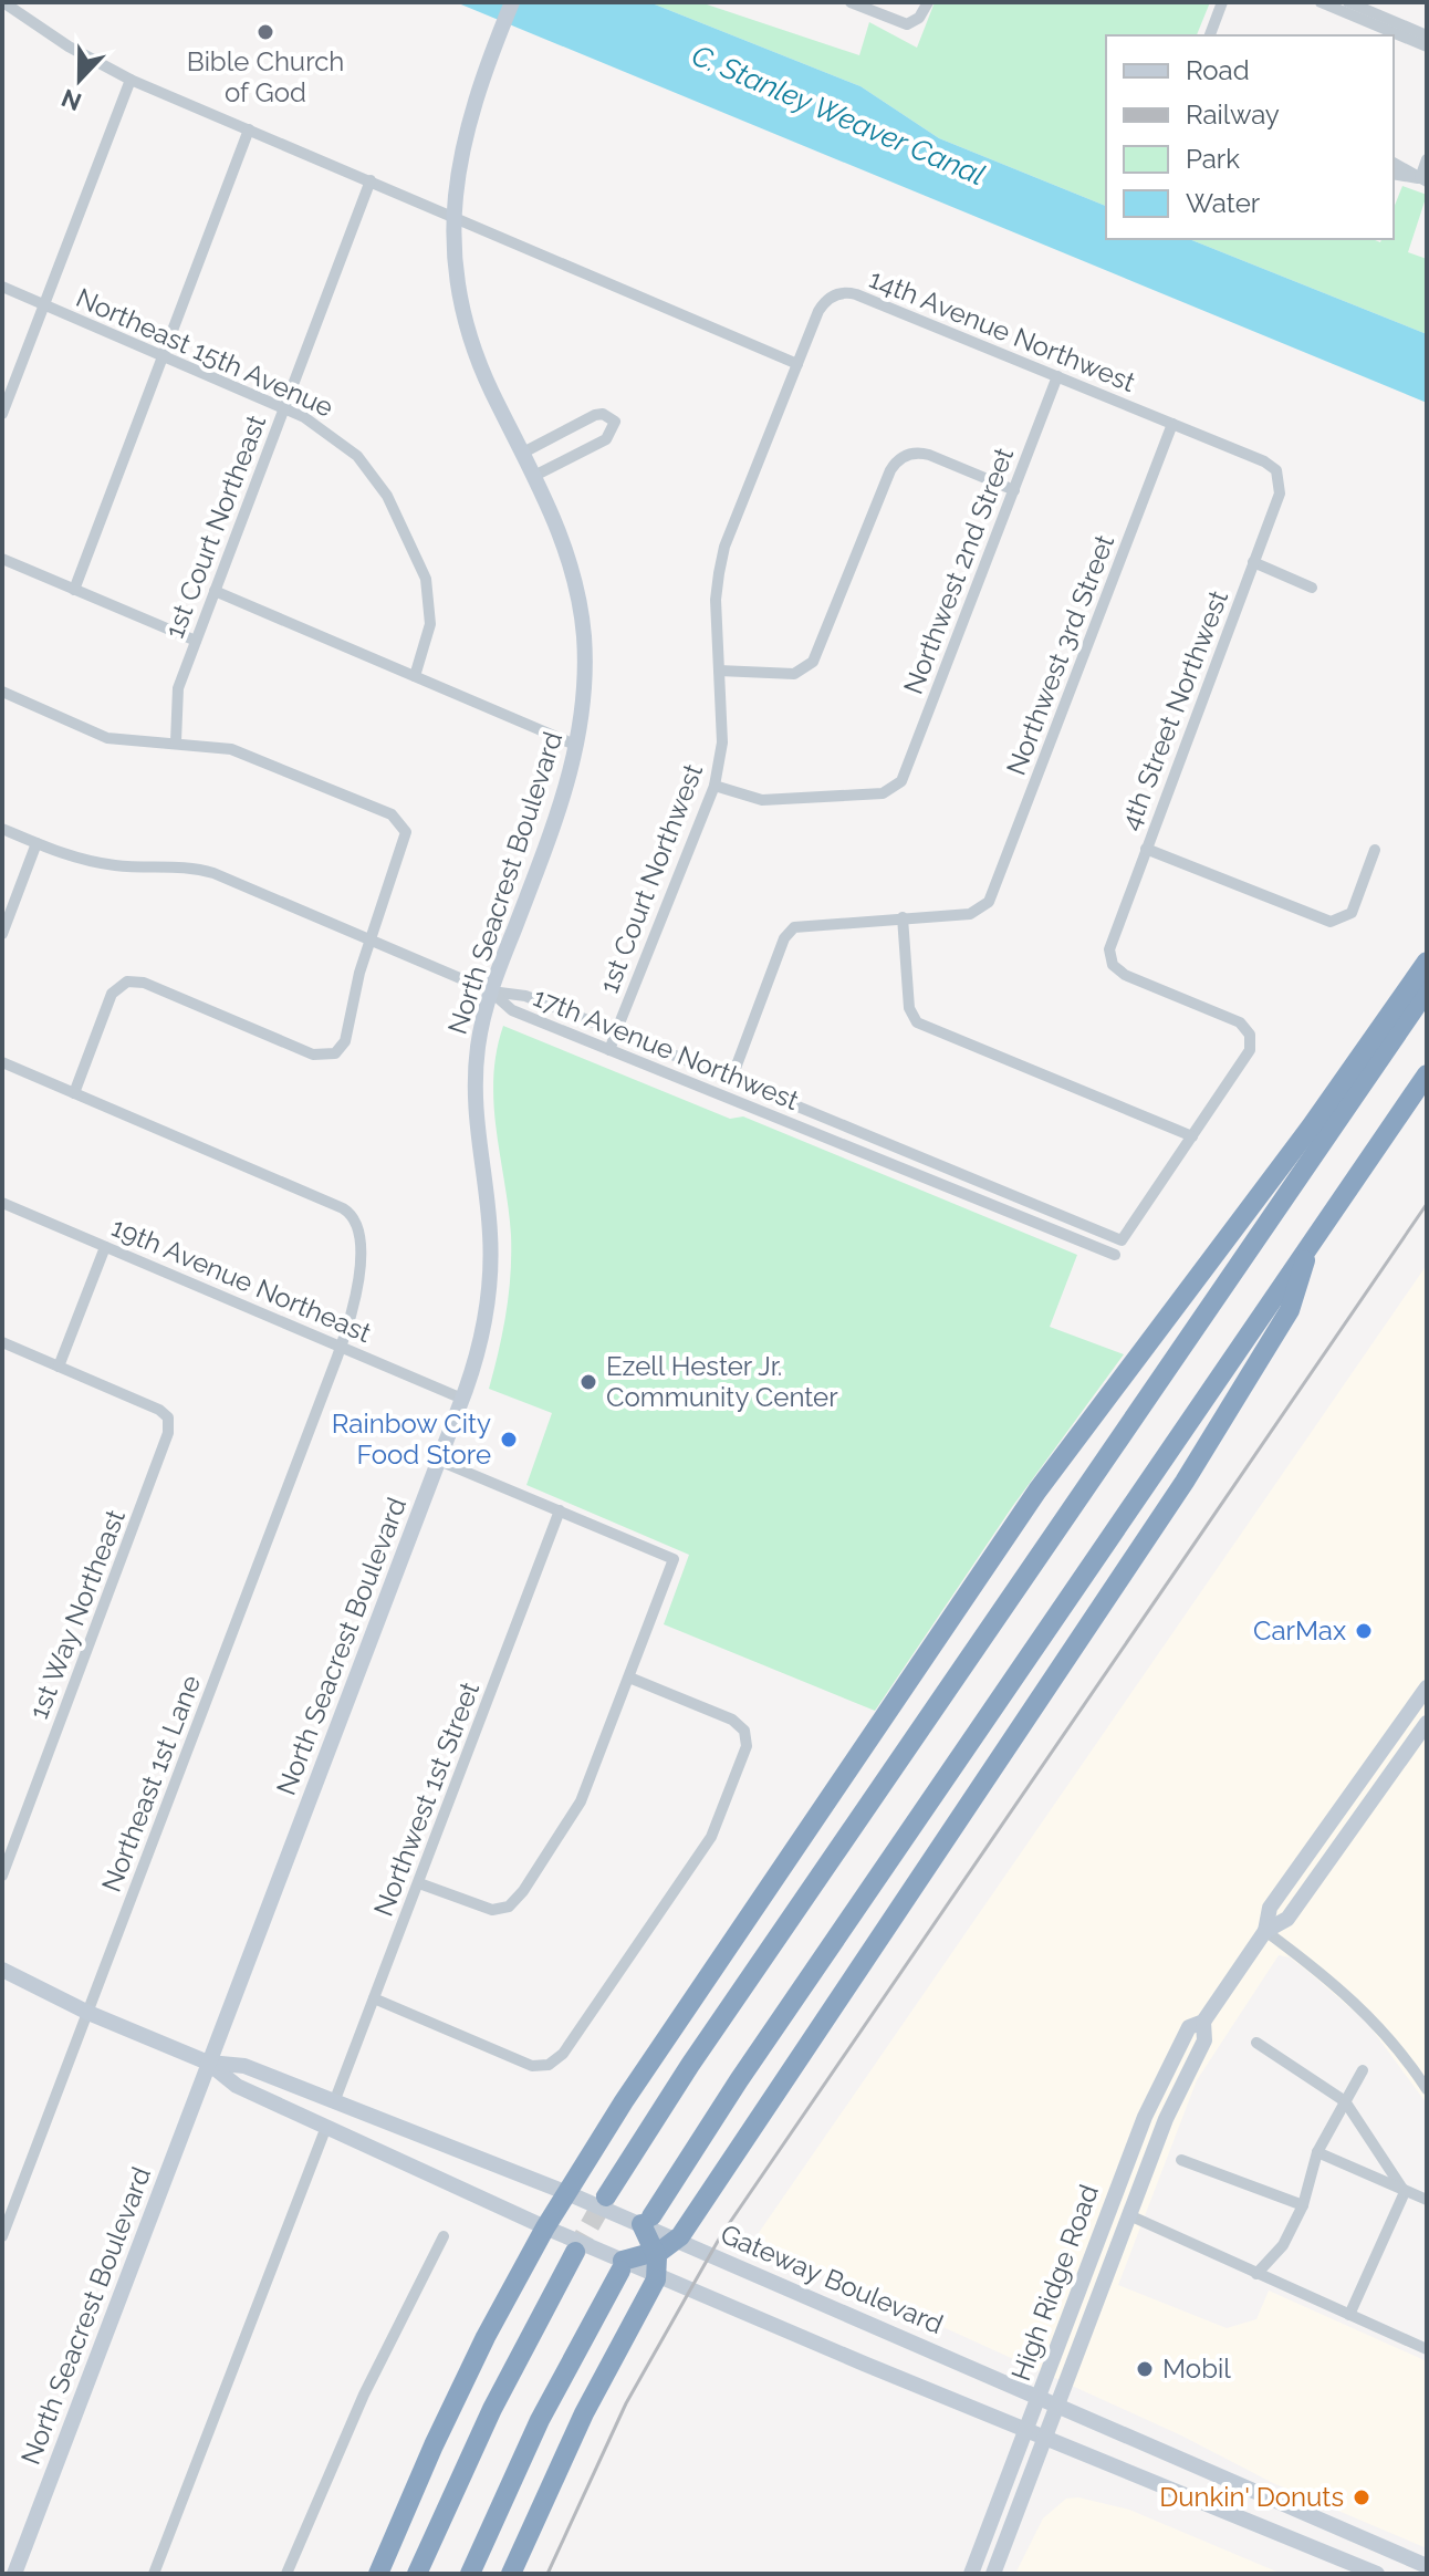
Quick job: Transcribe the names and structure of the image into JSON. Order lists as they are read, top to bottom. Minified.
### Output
{"streets":{"street":["14th Avenue Northwest","Northeast 15th Avenue","1st Court Northeast","Northwest 2nd Street","Northwest 3rd Street","4th Street Northwest","1st Court Northwest","North Seacrest Boulevard","17th Avenue Northwest","19th Avenue Northeast","1st Way Northeast","Northeast 1st Lane","Northwest 1st Street","Gateway Boulevard","High Ridge Road"]},"crossings":[["14th Avenue Northwest","Northwest 2nd Street"],["14th Avenue Northwest","Northwest 3rd Street"],["14th Avenue Northwest","4th Street Northwest"],["14th Avenue Northwest","1st Court Northwest"],["Northeast 15th Avenue","1st Court Northeast"],["Northwest 2nd Street","1st Court Northwest"],["4th Street Northwest","17th Avenue Northwest"],["1st Court Northwest","17th Avenue Northwest"],["North Seacrest Boulevard","17th Avenue Northwest"],["North Seacrest Boulevard","19th Avenue Northeast"],["North Seacrest Boulevard","Gateway Boulevard"],["19th Avenue Northeast","Northeast 1st Lane"],["Northeast 1st Lane","Gateway Boulevard"],["Northwest 1st Street","Gateway Boulevard"],["Gateway Boulevard","High Ridge Road"]],"water":["C. Stanley Weaver Canal"],"places":["Bible Church of God","Ezell Hester Jr. Community Center","Rainbow City Food Store","CarMax","Mobil","Dunkin' Donuts"],"legend":["Road","Railway","Park","Water"],"north":"bottom"}
